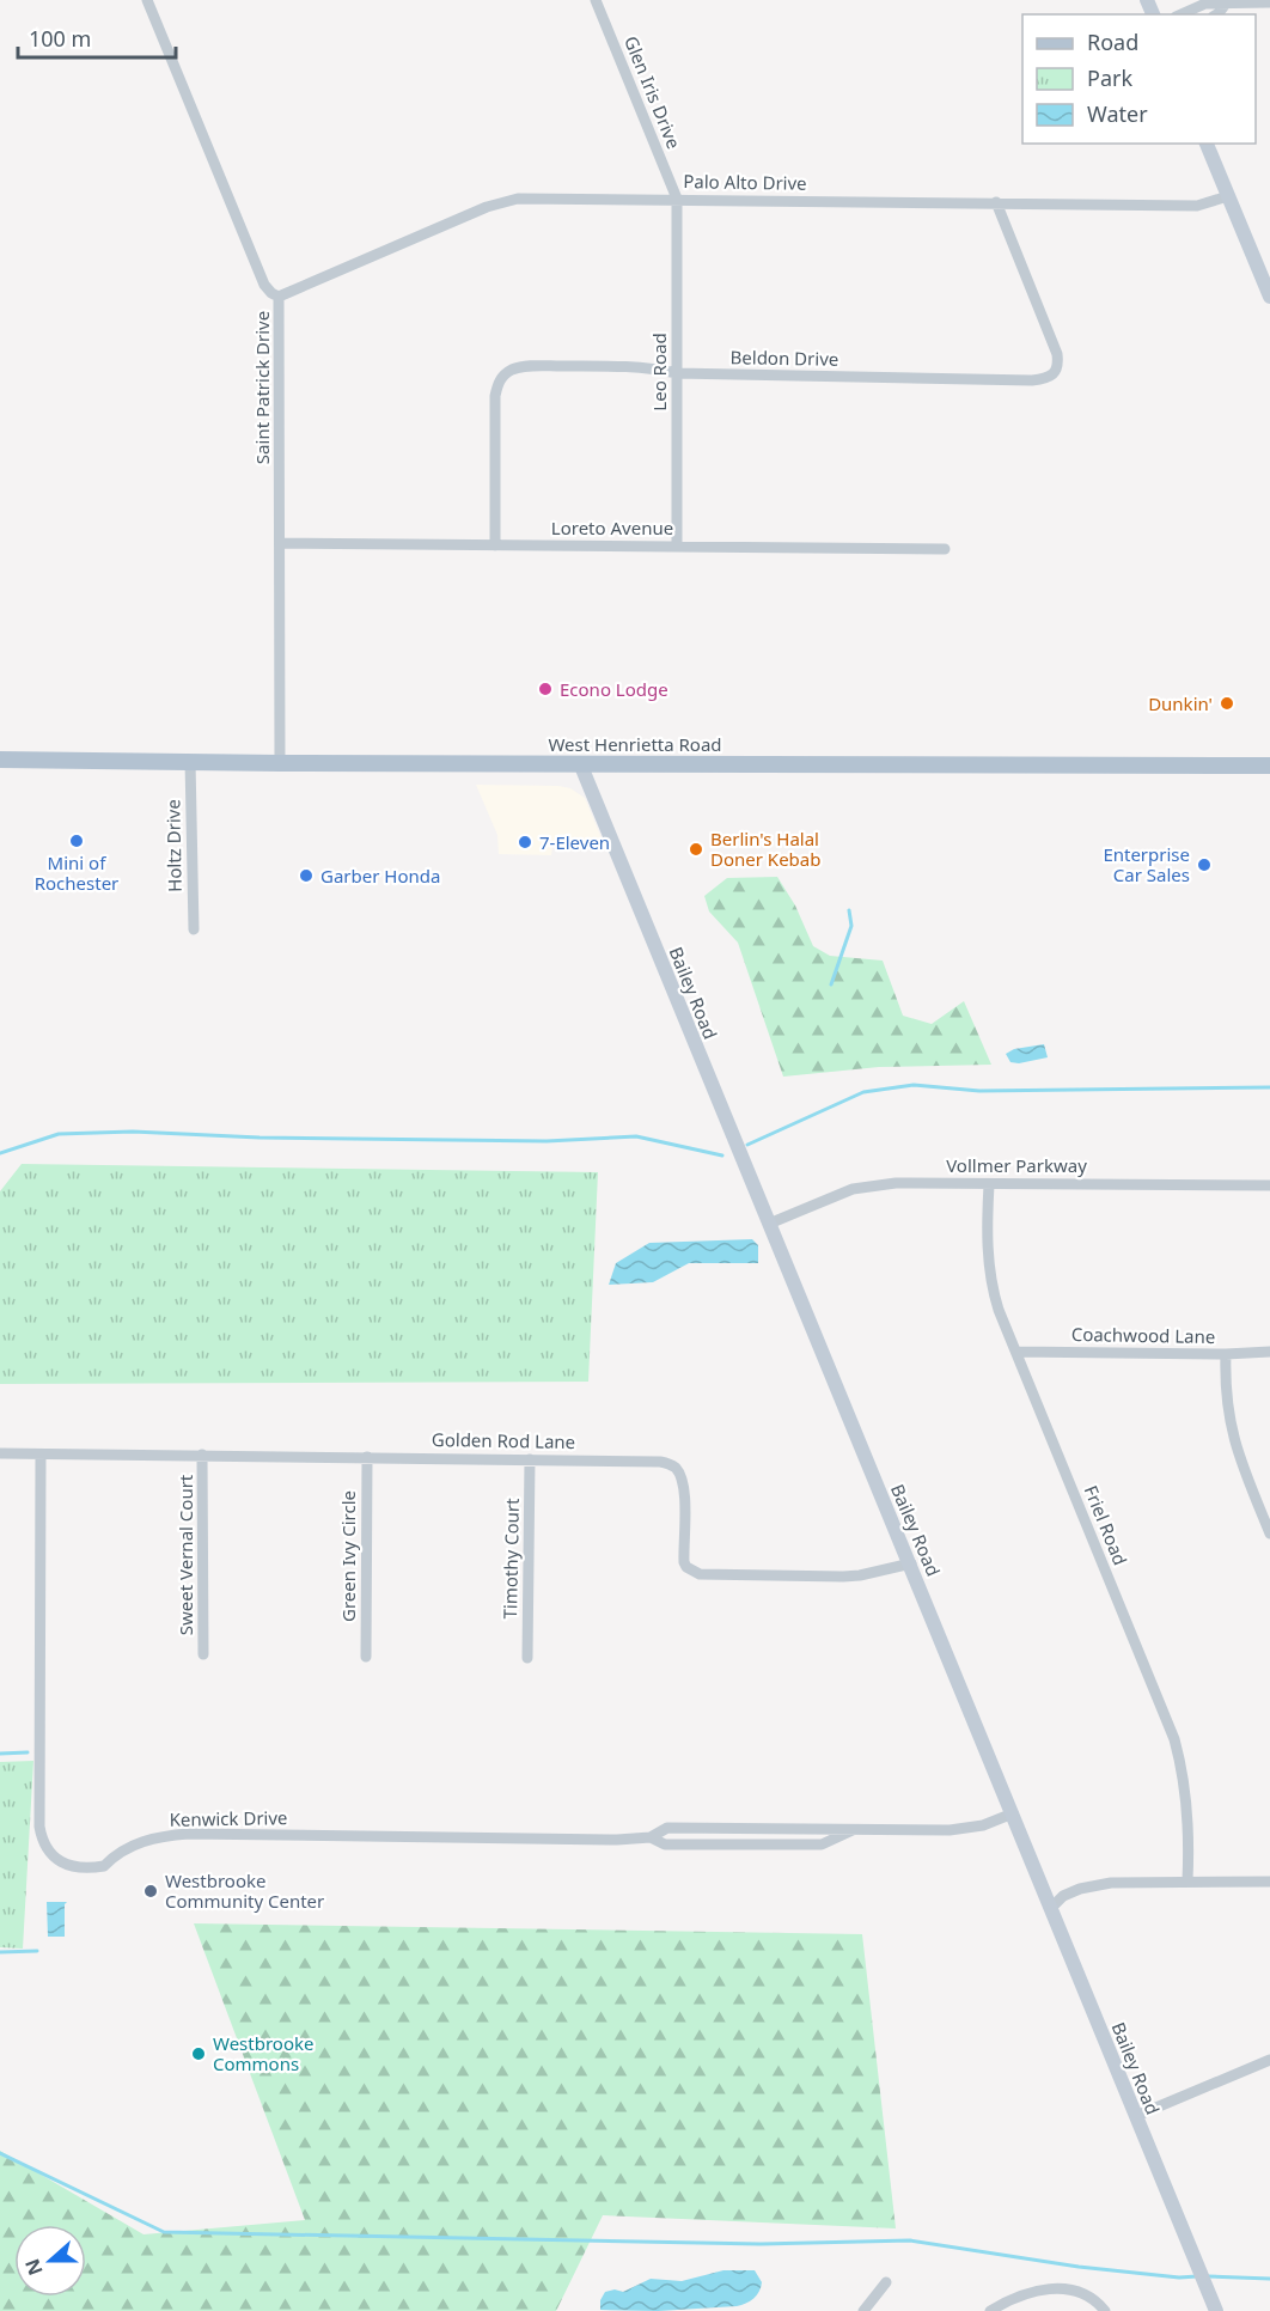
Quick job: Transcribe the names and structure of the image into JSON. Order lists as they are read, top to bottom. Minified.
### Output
{"streets":{"main road":["West Henrietta Road"],"street":["Glen Iris Drive","Palo Alto Drive","Beldon Drive","Leo Road","Saint Patrick Drive","Loreto Avenue","Holtz Drive","Bailey Road","Vollmer Parkway","Coachwood Lane","Golden Rod Lane","Friel Road","Sweet Vernal Court","Green Ivy Circle","Timothy Court","Kenwick Drive"]},"crossings":[["Glen Iris Drive","Palo Alto Drive"],["Glen Iris Drive","Leo Road"],["Palo Alto Drive","Beldon Drive"],["Palo Alto Drive","Leo Road"],["Palo Alto Drive","Saint Patrick Drive"],["Beldon Drive","Leo Road"],["Beldon Drive","Loreto Avenue"],["Leo Road","Loreto Avenue"],["Saint Patrick Drive","Loreto Avenue"],["Saint Patrick Drive","West Henrietta Road"],["West Henrietta Road","Holtz Drive"],["West Henrietta Road","Bailey Road"],["Bailey Road","Vollmer Parkway"],["Bailey Road","Golden Rod Lane"],["Bailey Road","Kenwick Drive"],["Vollmer Parkway","Friel Road"],["Coachwood Lane","Friel Road"],["Golden Rod Lane","Sweet Vernal Court"],["Golden Rod Lane","Green Ivy Circle"],["Golden Rod Lane","Timothy Court"],["Golden Rod Lane","Kenwick Drive"]],"places":["Econo Lodge","Dunkin'","Mini of Rochester","7-Eleven","Berlin's Halal Doner Kebab","Enterprise Car Sales","Garber Honda","Westbrooke Community Center","Westbrooke Commons"],"legend":["Road","Park","Water"],"scale_bar":"100 m","north":"left"}
